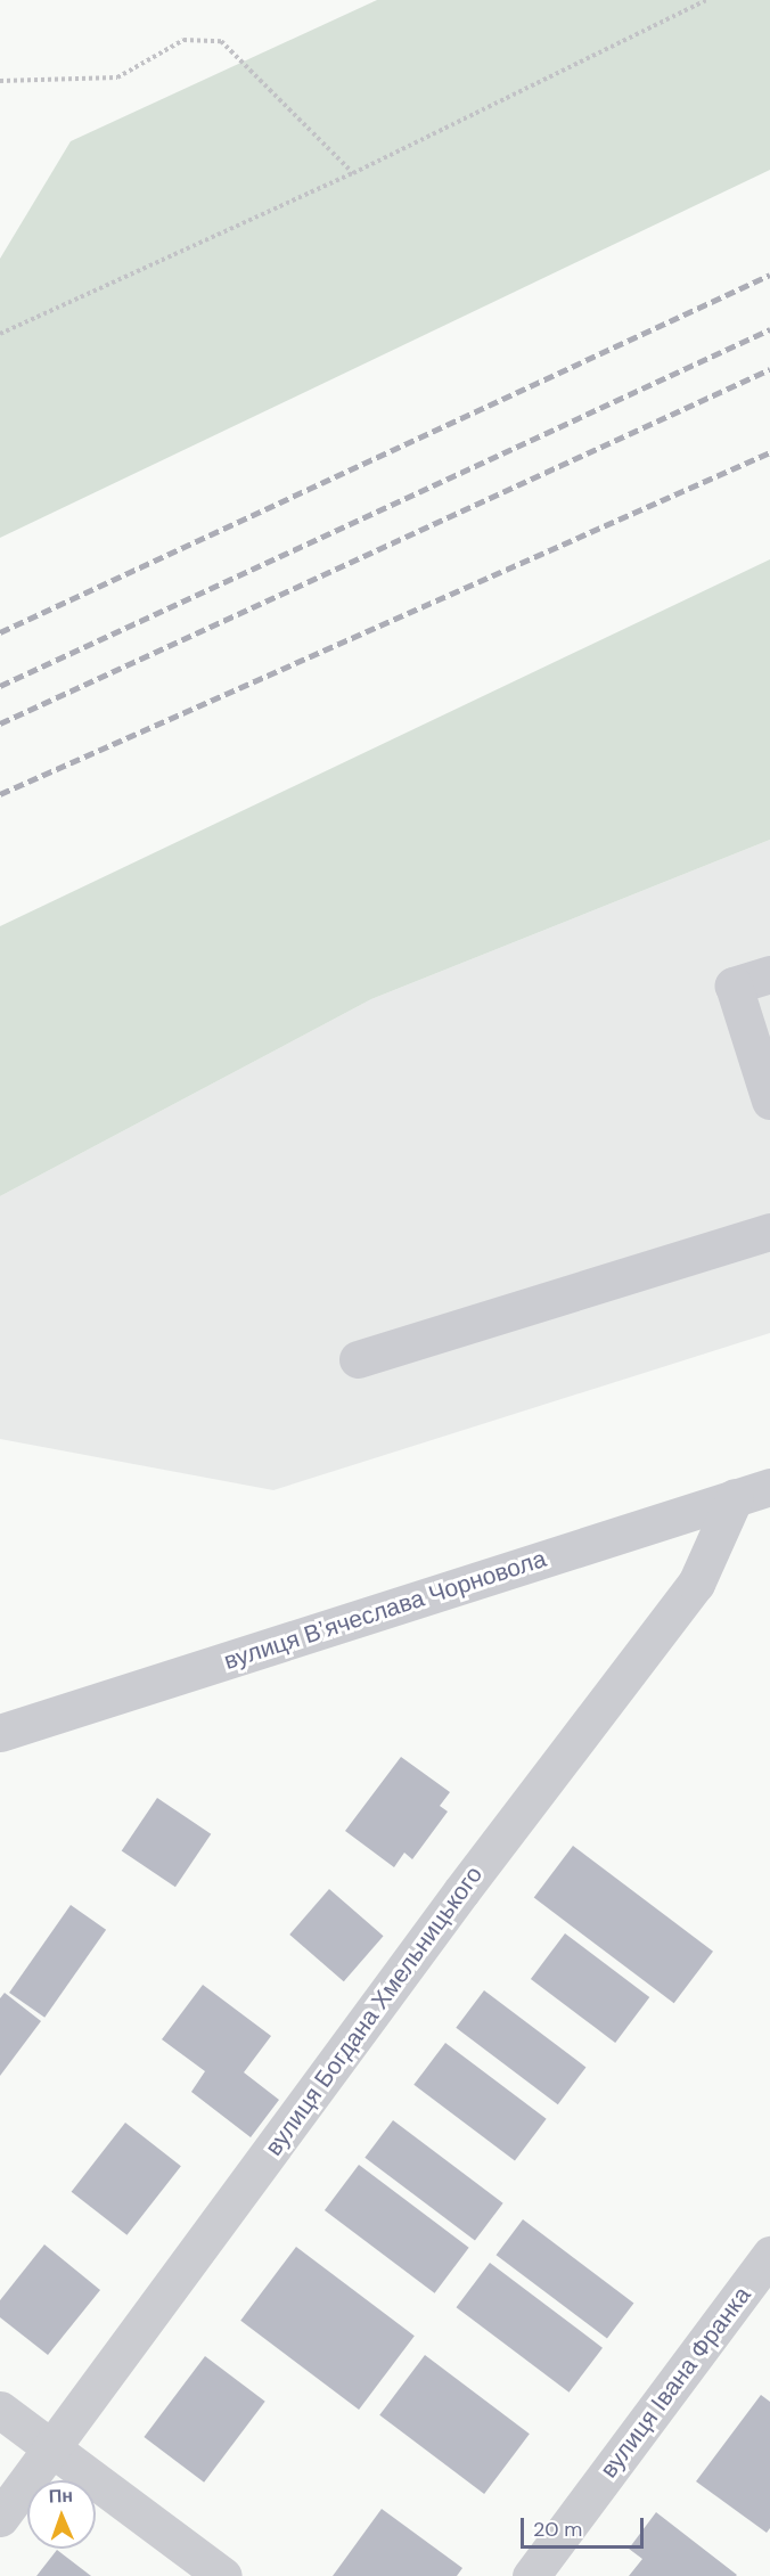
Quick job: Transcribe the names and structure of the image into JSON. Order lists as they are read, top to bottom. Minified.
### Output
{"streets":{"street":["вулиця Вʼячеслава Чорновола","вулиця Богдана Хмельницького","вулиця Івана Франка"]},"crossings":[["вулиця Вʼячеслава Чорновола","вулиця Богдана Хмельницького"]],"scale_bar":"20 m","north":"top"}
